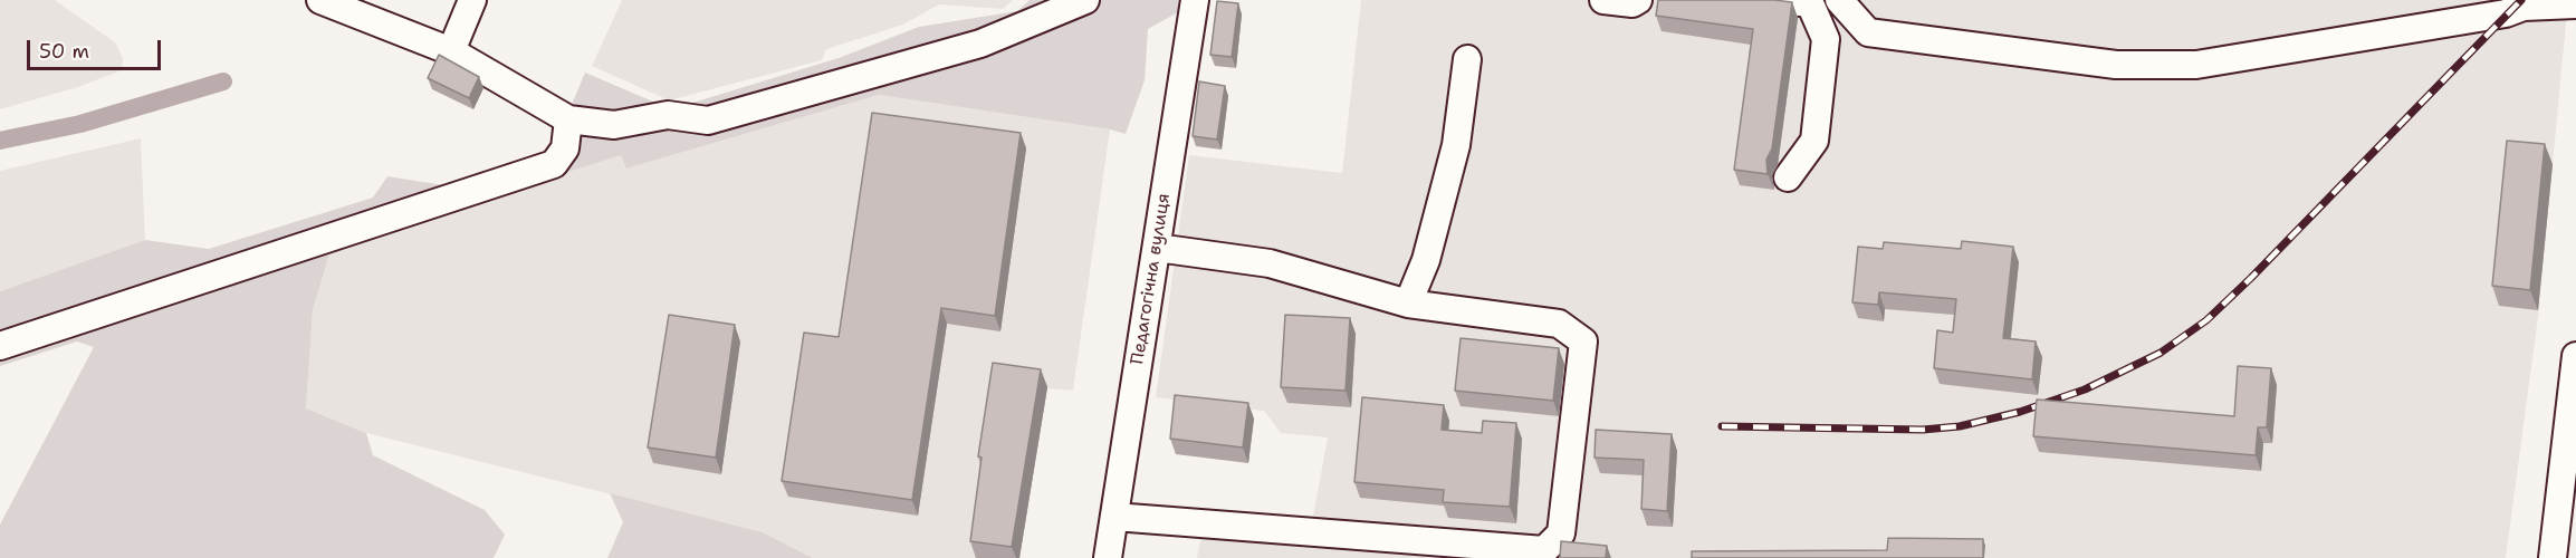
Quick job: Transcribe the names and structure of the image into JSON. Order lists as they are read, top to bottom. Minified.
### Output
{"streets":{"street":["Педагогічна вулиця"]},"scale_bar":"50 m"}
